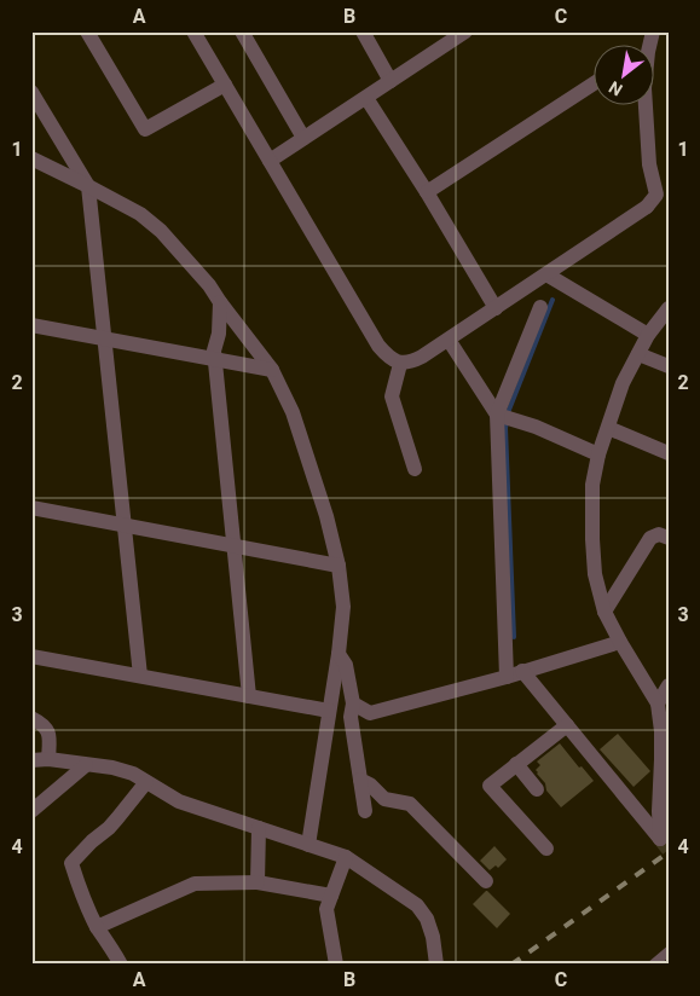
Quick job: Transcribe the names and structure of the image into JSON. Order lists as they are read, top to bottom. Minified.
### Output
{"north":"bottom left","grid":{"columns":["A","B","C"],"rows":["1","2","3","4"]}}
